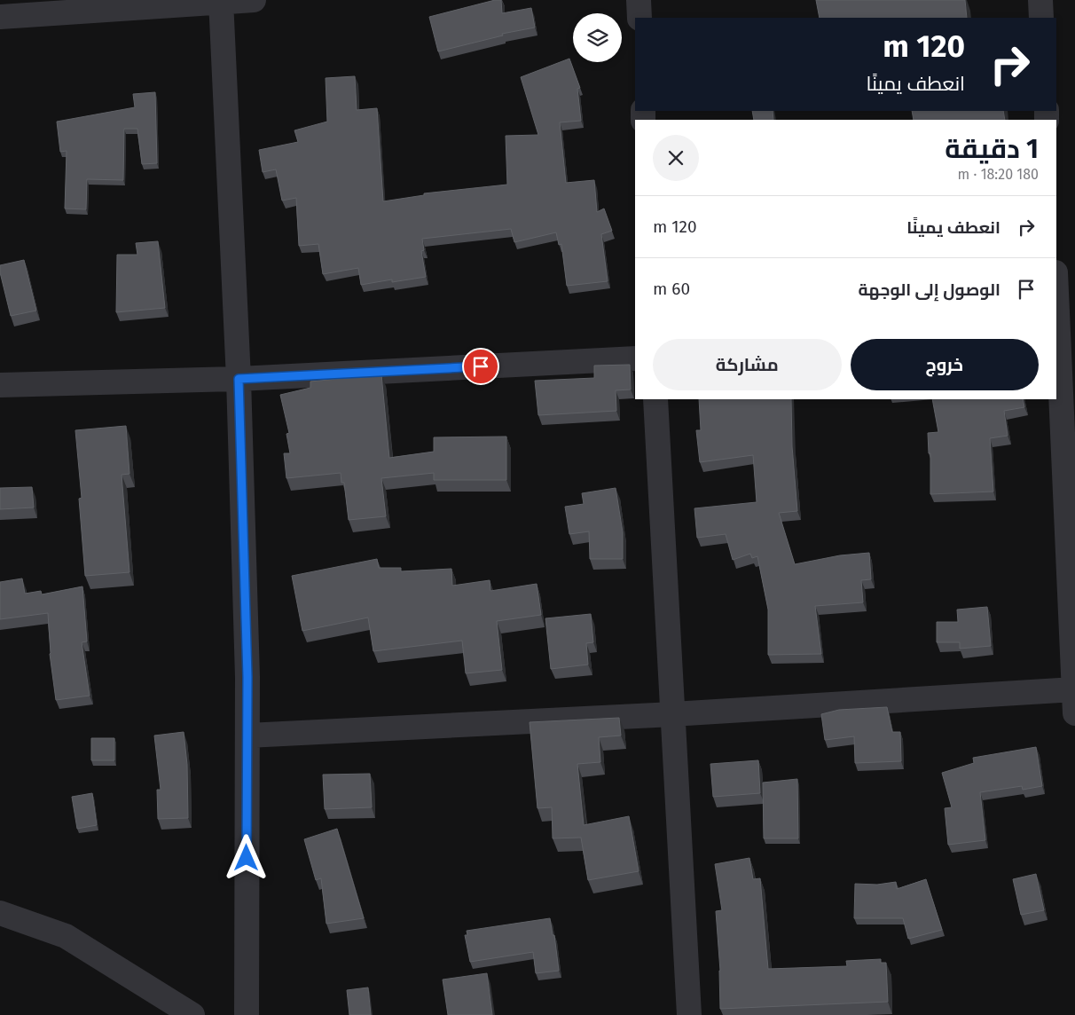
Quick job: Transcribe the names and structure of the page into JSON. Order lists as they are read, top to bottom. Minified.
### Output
{"page":{"turn":["120 m","انعطف يمينًا"],"heading":["1 دقيقة","180 m · 18:20"],"list":[{"name":"انعطف يمينًا","value":"120 m"},{"name":"الوصول إلى الوجهة","value":"60 m"}],"buttons":["خروج","مشاركة"]}}
